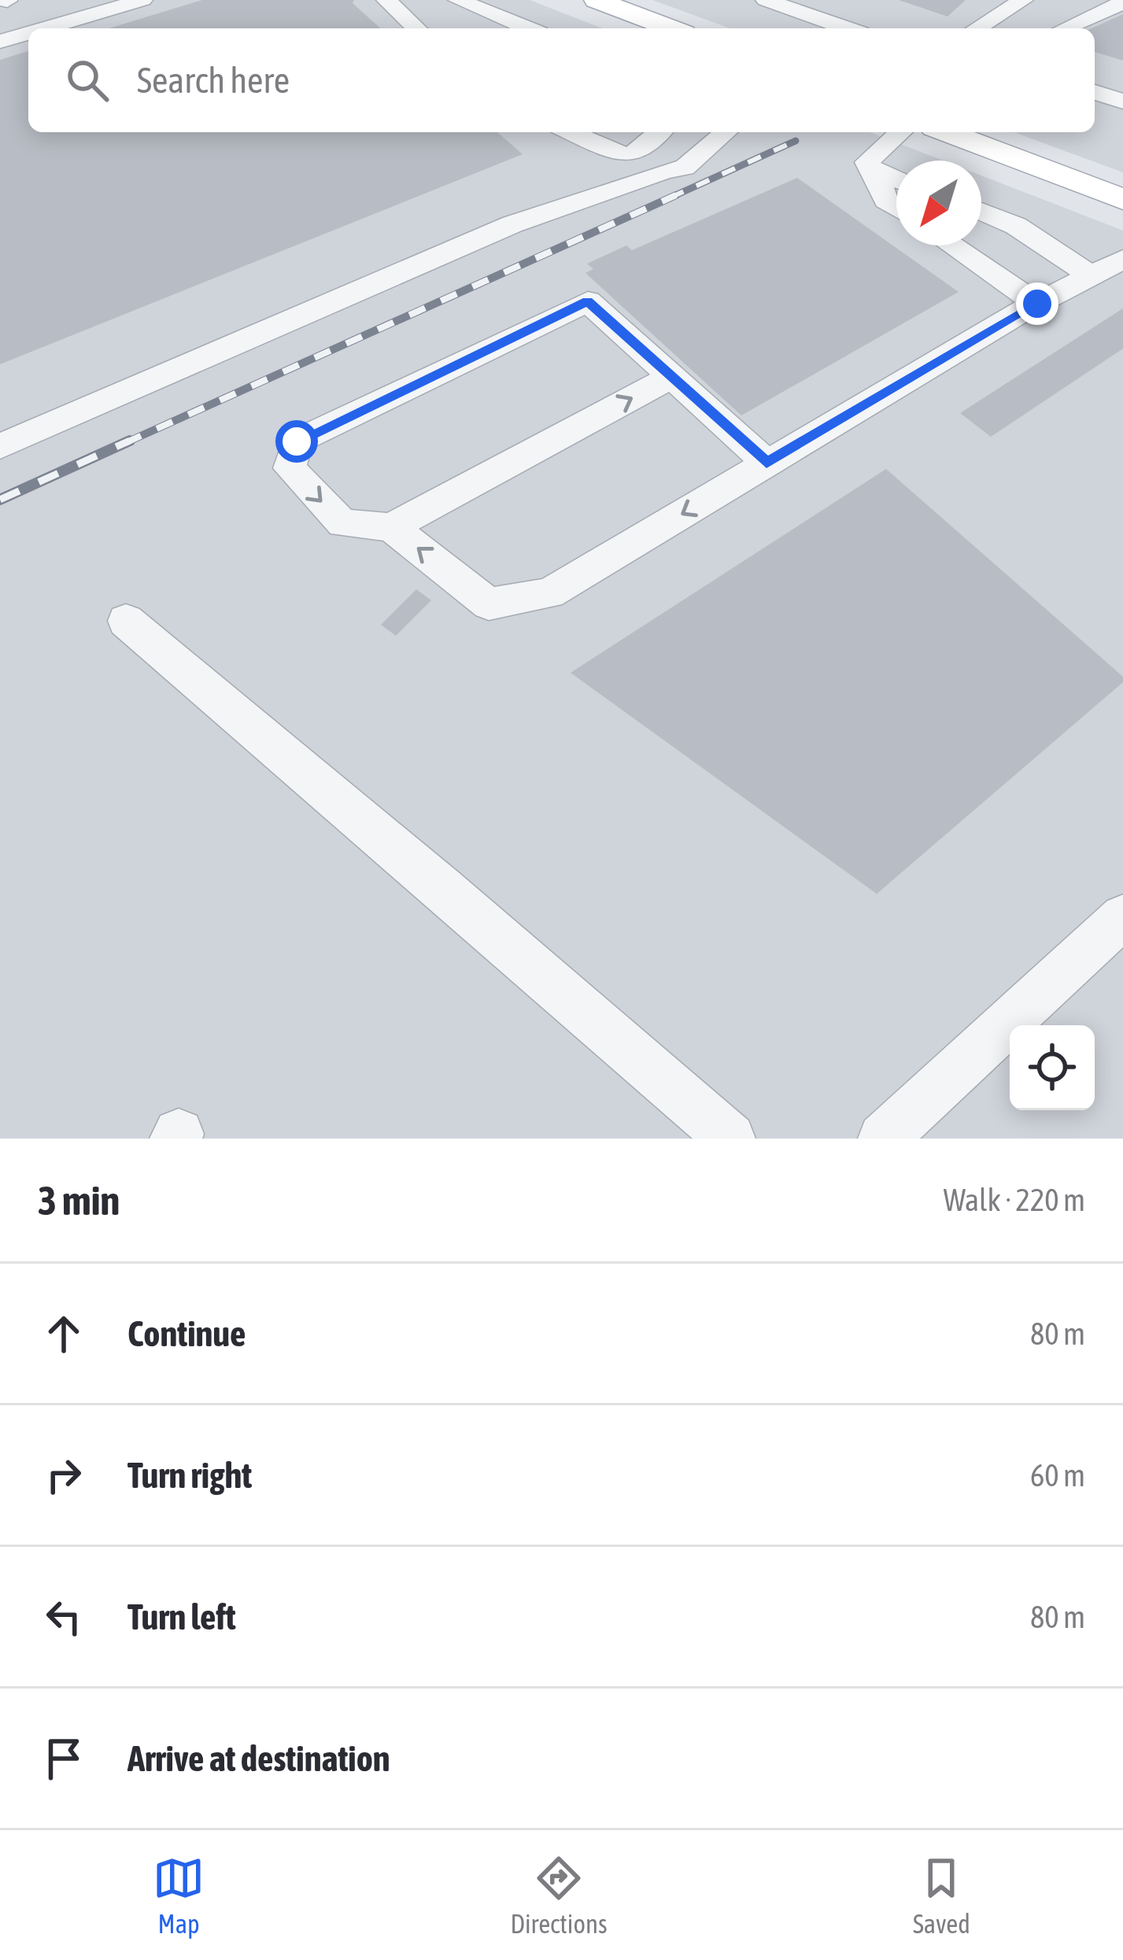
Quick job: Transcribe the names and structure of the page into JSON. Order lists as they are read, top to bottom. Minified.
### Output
{"north":"bottom left","page":{"search":"Search here","heading":["3 min","Walk · 220 m"],"list":[["Continue","80 m"],["Turn right","60 m"],["Turn left","80 m"],"Arrive at destination"],"nav":["Map","Directions","Saved"]}}
